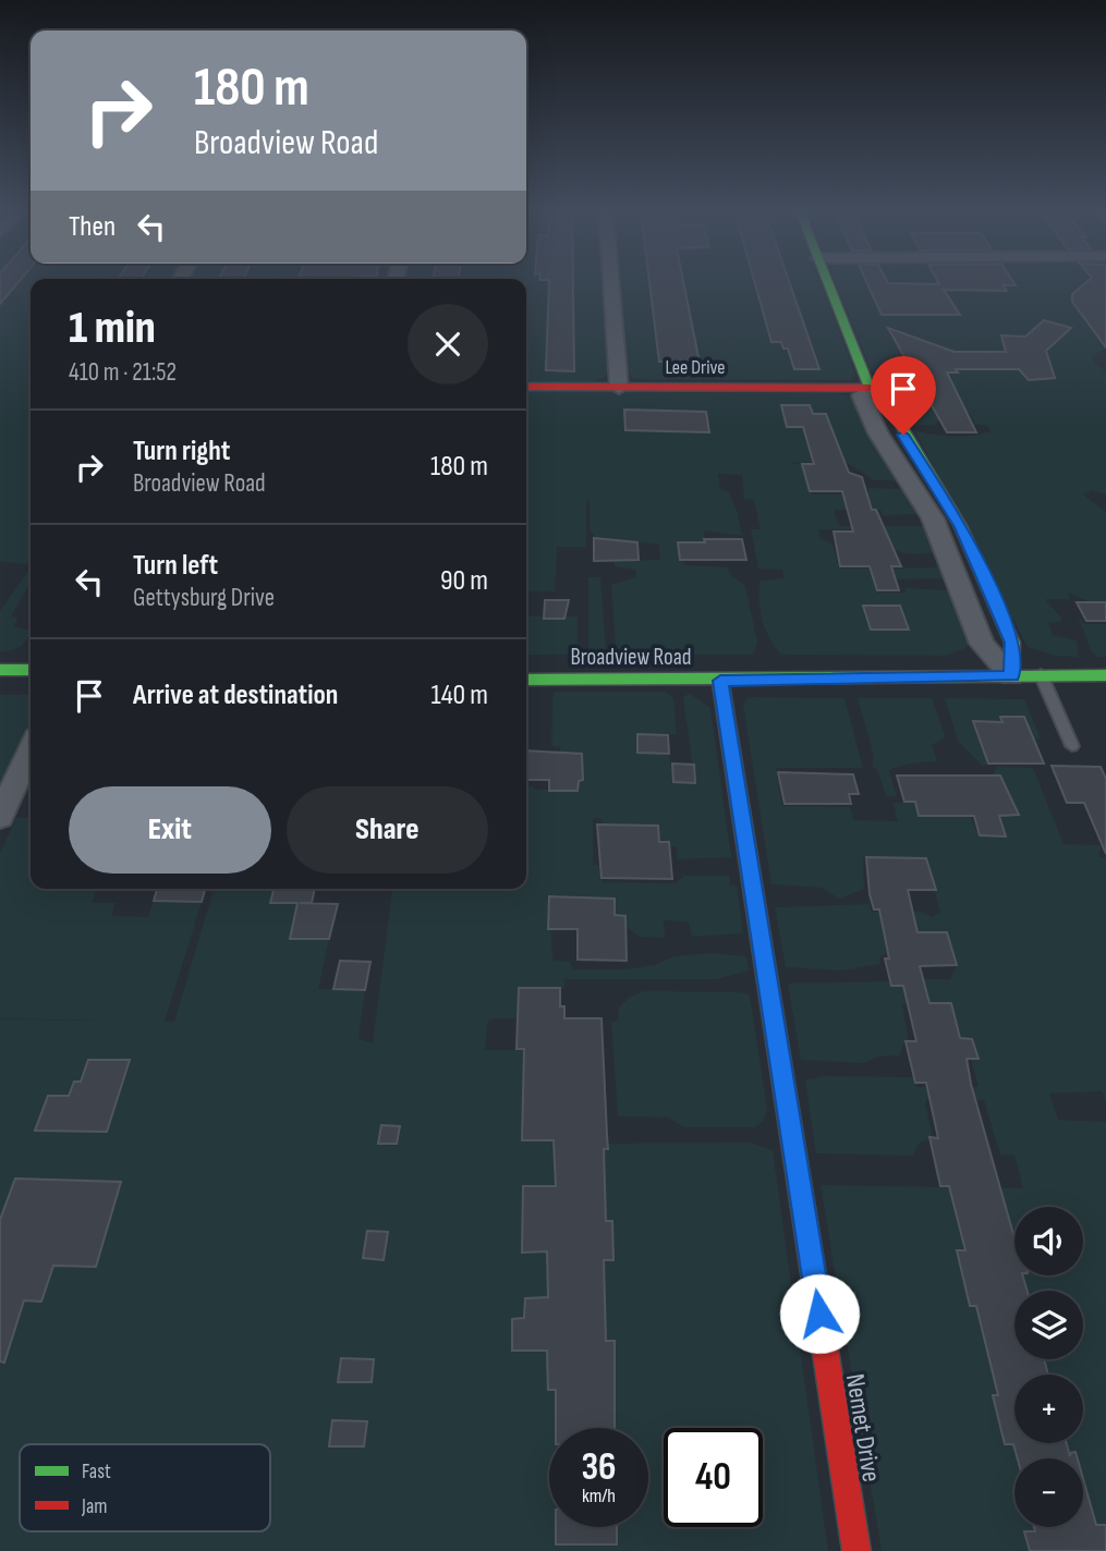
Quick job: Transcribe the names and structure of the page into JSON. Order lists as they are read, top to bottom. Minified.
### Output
{"streets":{"street":["Lee Drive","Broadview Road","Nemet Drive"]},"crossings":[["Broadview Road","Nemet Drive"]],"legend":["Fast","Jam"],"page":{"turn":["180 m","Broadview Road"],"then":"Then","heading":["1 min","410 m · 21:52"],"list":[{"name":"Turn right","note":"Broadview Road","value":"180 m"},{"name":"Turn left","note":"Gettysburg Drive","value":"90 m"},{"name":"Arrive at destination","value":"140 m"}],"buttons":["Exit","Share"],"map_buttons":["+","−"],"speed":"36 km/h","limit":"40"}}
